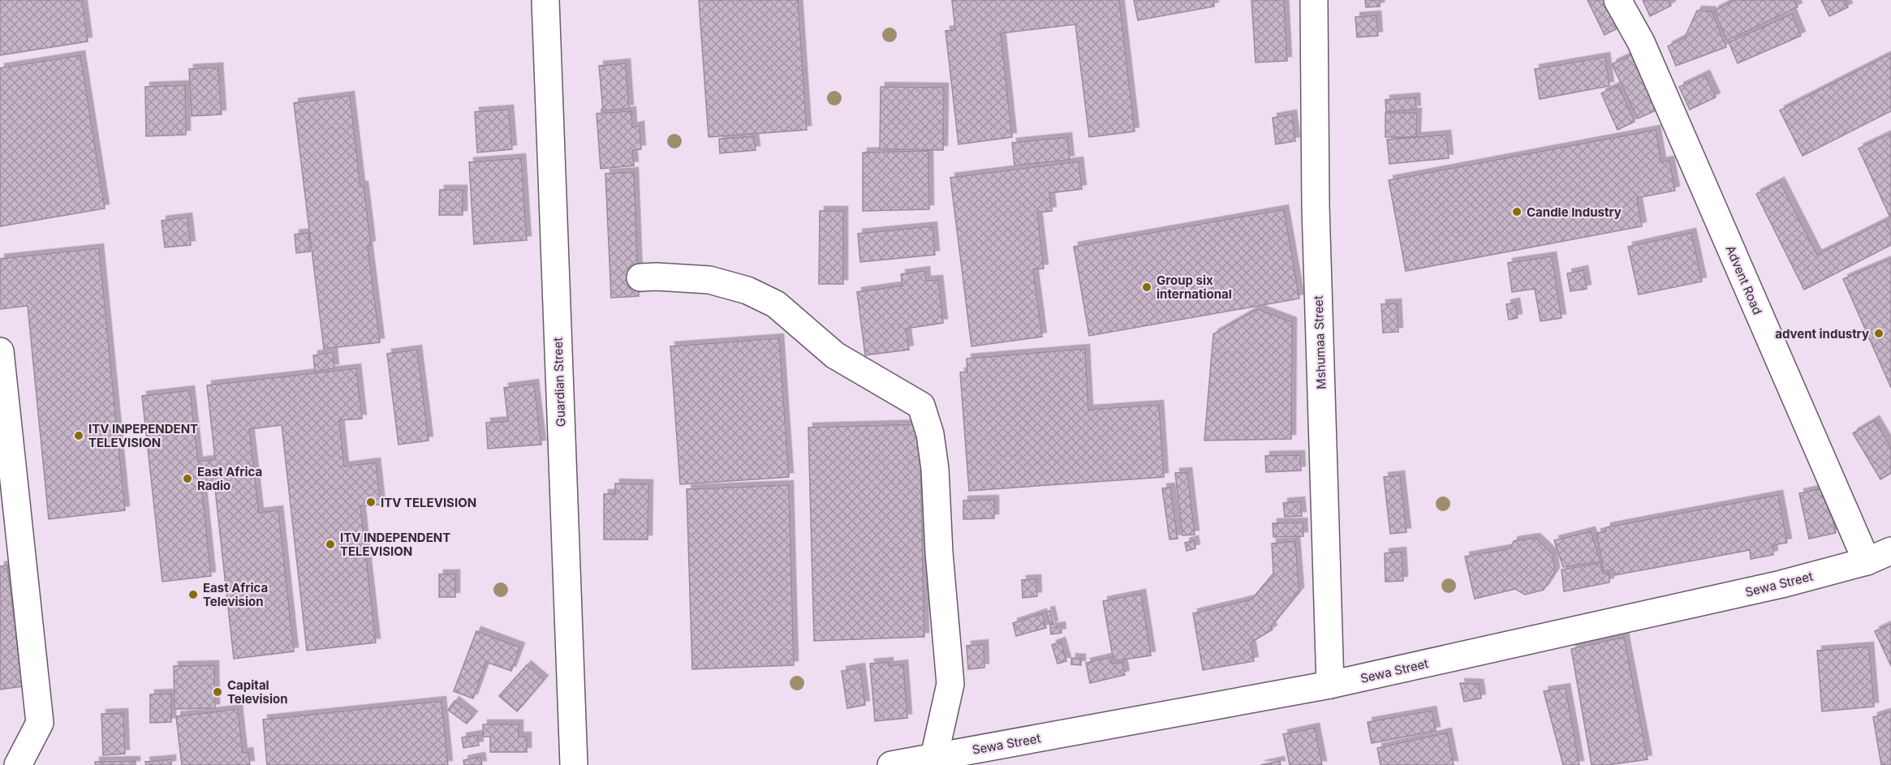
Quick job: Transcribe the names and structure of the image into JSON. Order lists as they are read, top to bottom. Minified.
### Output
{"streets":{"street":["Advent Road","Mshumaa Street","Guardian Street","Sewa Street"]},"crossings":[["Advent Road","Sewa Street"],["Mshumaa Street","Sewa Street"]],"places":["Candle Industry","Group six international","advent industry","ITV INPEPENDENT TELEVISION","East Africa Radio","ITV TELEVISION","ITV INDEPENDENT TELEVISION","East Africa Television","Capital Television"]}
